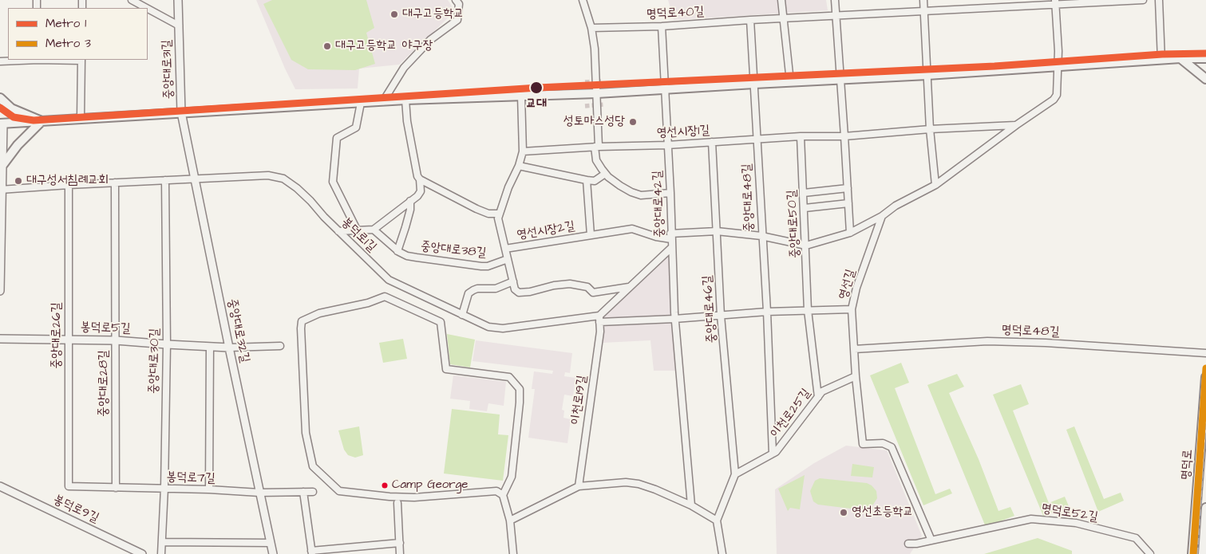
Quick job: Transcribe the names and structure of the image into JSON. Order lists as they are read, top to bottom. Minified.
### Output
{"streets":{"main road":["명덕로"],"street":["명덕로40길","중앙대로31길","영선시장1길","중앙대로48길","중앙대로42길","중앙대로50길","영선시장2길","봉덕로1길","중앙대로38길","영선길","중앙대로46길","봉덕로5길","중앙대로32길","명덕로48길","중앙대로26길","중앙대로30길","중앙대로28길","이천로19길","이천로25길","봉덕로7길","봉덕로9길","명덕로52길"]},"crossings":[["명덕로40길","중앙대로48길"],["명덕로40길","중앙대로42길"],["중앙대로31길","중앙대로32길"],["영선시장1길","중앙대로48길"],["영선시장1길","중앙대로42길"],["영선시장1길","중앙대로50길"],["영선시장1길","중앙대로46길"],["중앙대로48길","영선시장2길"],["중앙대로48길","이천로25길"],["중앙대로42길","영선시장2길"],["중앙대로50길","영선시장2길"],["중앙대로50길","이천로25길"],["영선시장2길","영선길"],["영선시장2길","중앙대로46길"],["봉덕로1길","중앙대로32길"],["봉덕로1길","중앙대로26길"],["봉덕로1길","중앙대로30길"],["봉덕로1길","중앙대로28길"],["봉덕로1길","이천로19길"],["영선길","명덕로48길"],["영선길","이천로25길"],["영선길","명덕로52길"],["중앙대로46길","이천로25길"],["봉덕로5길","중앙대로32길"],["봉덕로5길","중앙대로26길"],["봉덕로5길","중앙대로30길"],["봉덕로5길","중앙대로28길"],["중앙대로32길","봉덕로7길"],["중앙대로26길","봉덕로7길"],["중앙대로30길","봉덕로7길"],["중앙대로28길","봉덕로7길"]],"places":["대구고등학교","대구고등학교 야구장","교대","성토마스성당","대구성서침례교회","Camp George","영선초등학교"],"lines":["metro line 1","metro line 3"],"legend":["Metro 1","Metro 3"]}
